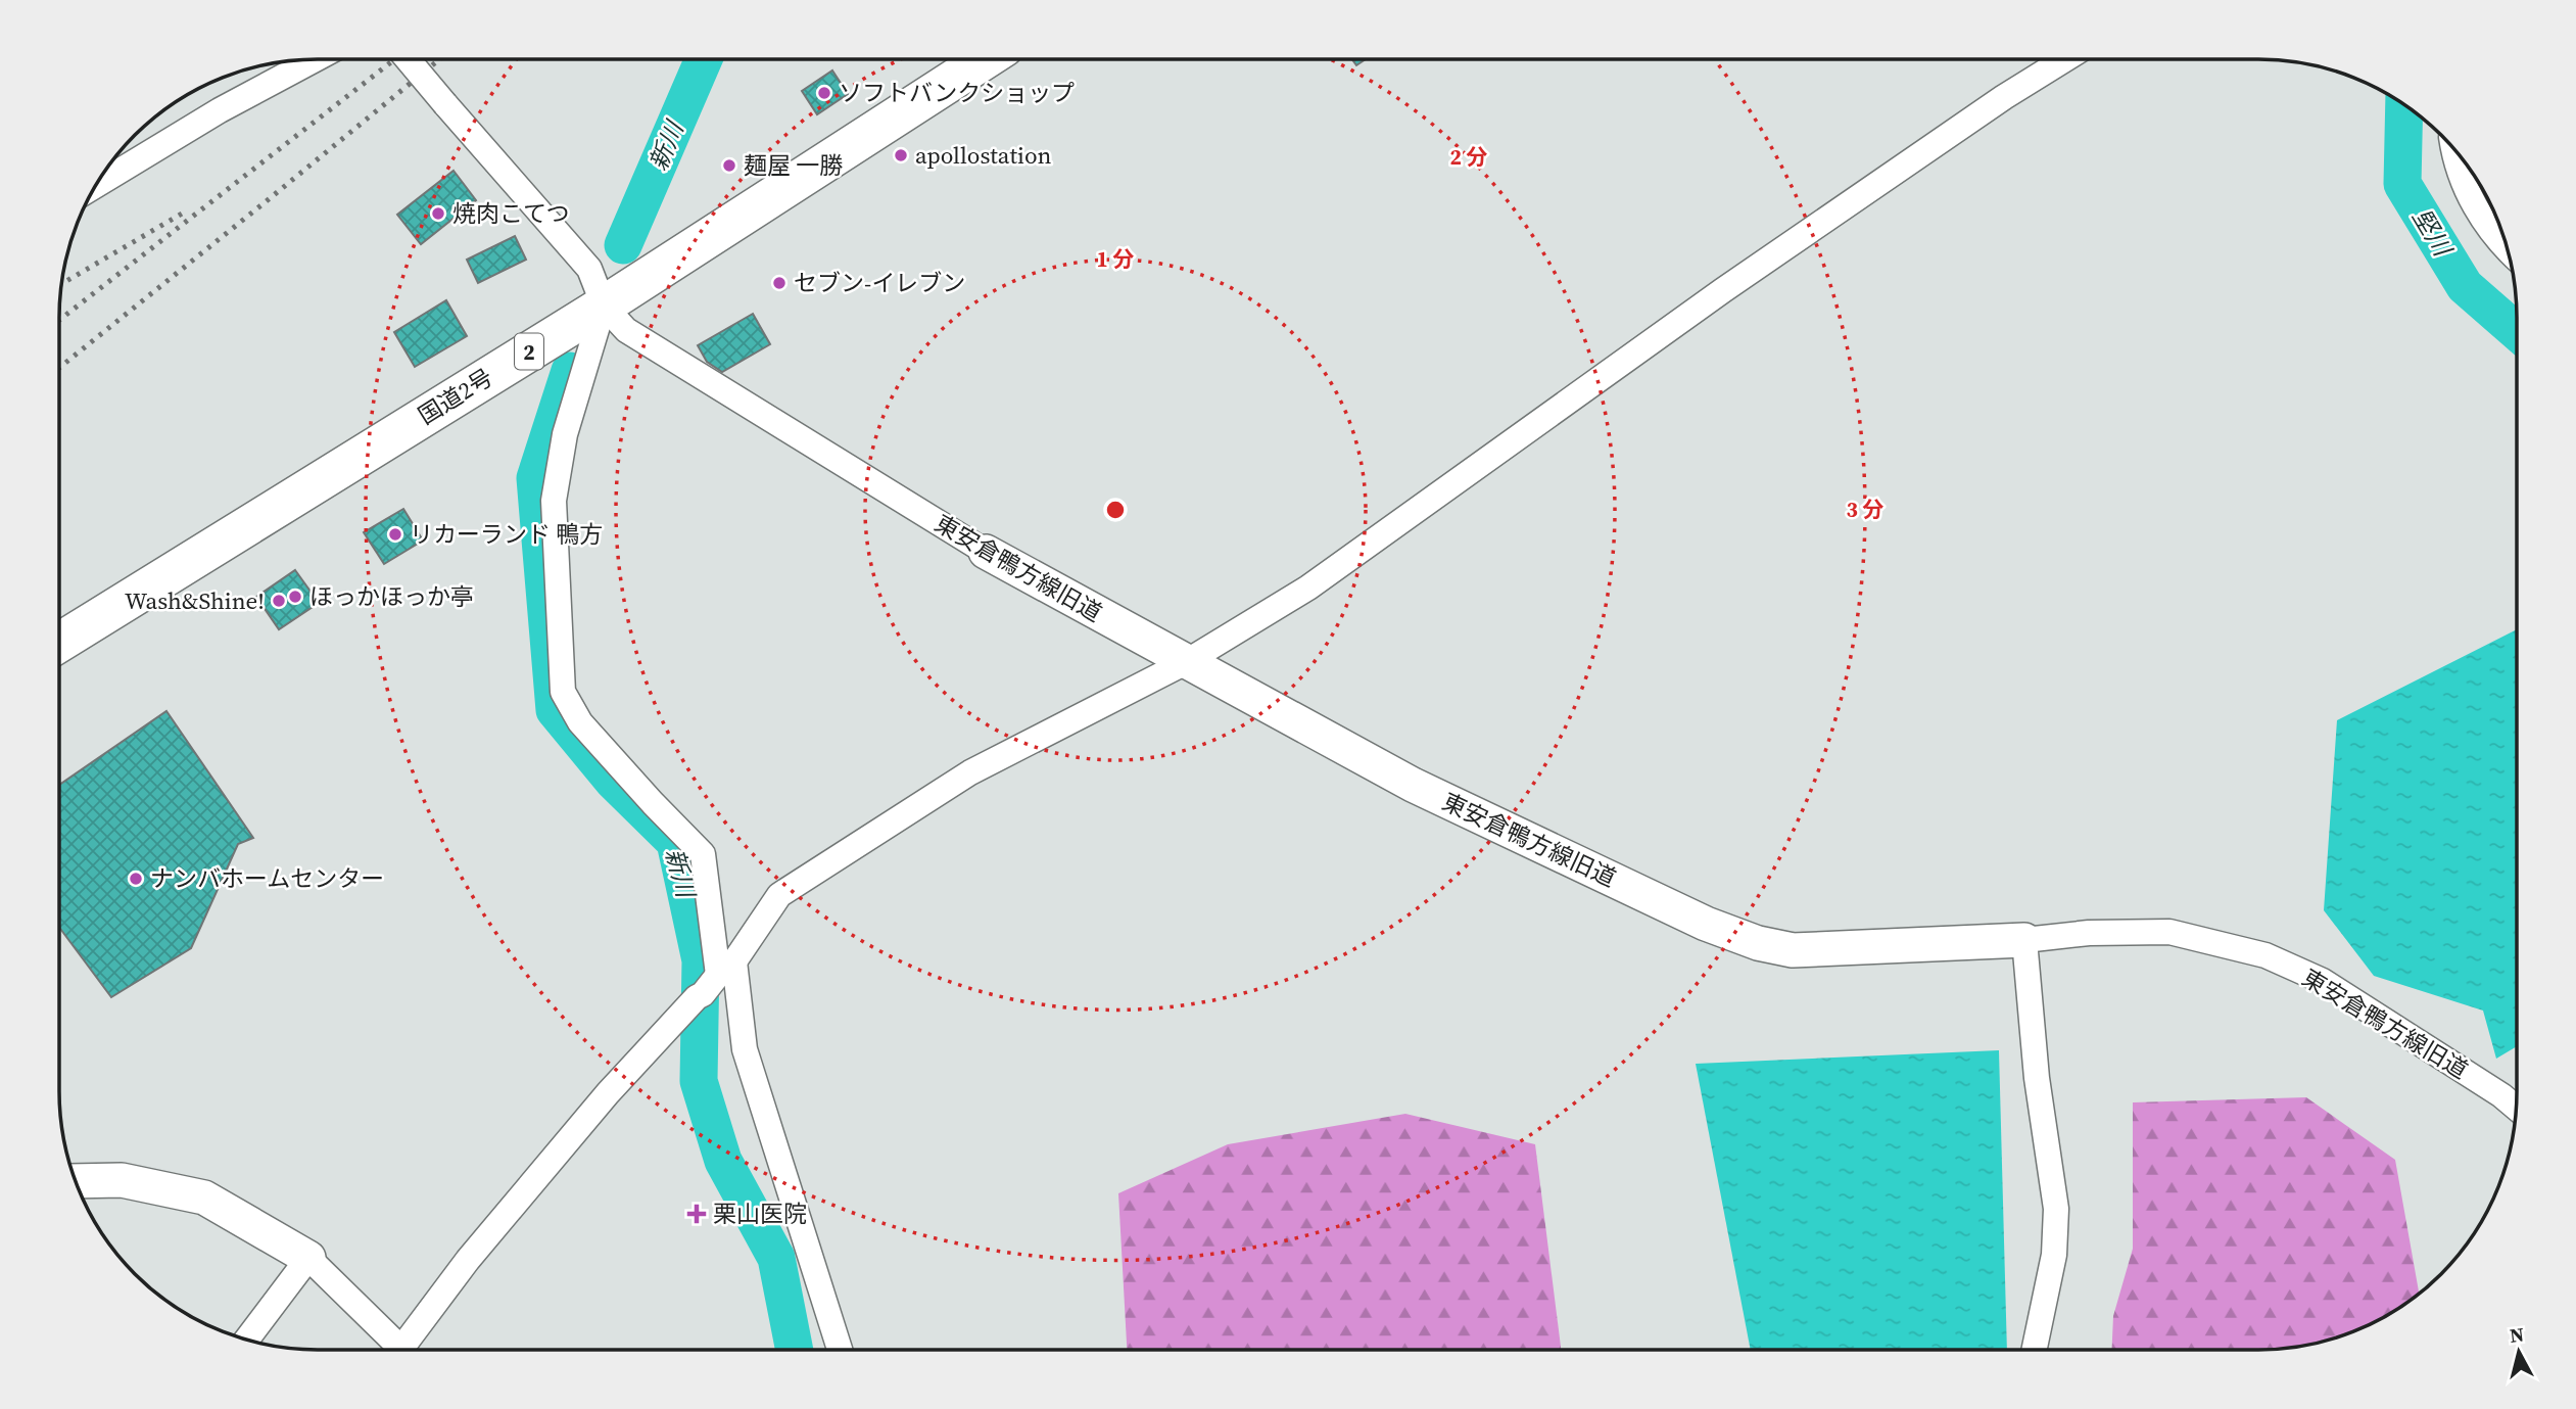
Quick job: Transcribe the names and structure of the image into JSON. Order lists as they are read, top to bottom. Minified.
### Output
{"streets":{"highway":["2","国道2号"],"street":["東安倉鴨方線旧道"]},"crossings":[["国道2号","東安倉鴨方線旧道"]],"water":["新川","堅川"],"places":{"other":["ソフトバンクショップ","apollostation","麺屋 一勝","焼肉こてつ","セブン-イレブン","リカーランド 鴨方","ほっかほっか亭","Wash&Shine!","ナンバホームセンター"],"health":["栗山医院"]},"north":"top","rings":["2 分","1 分","3 分"]}
